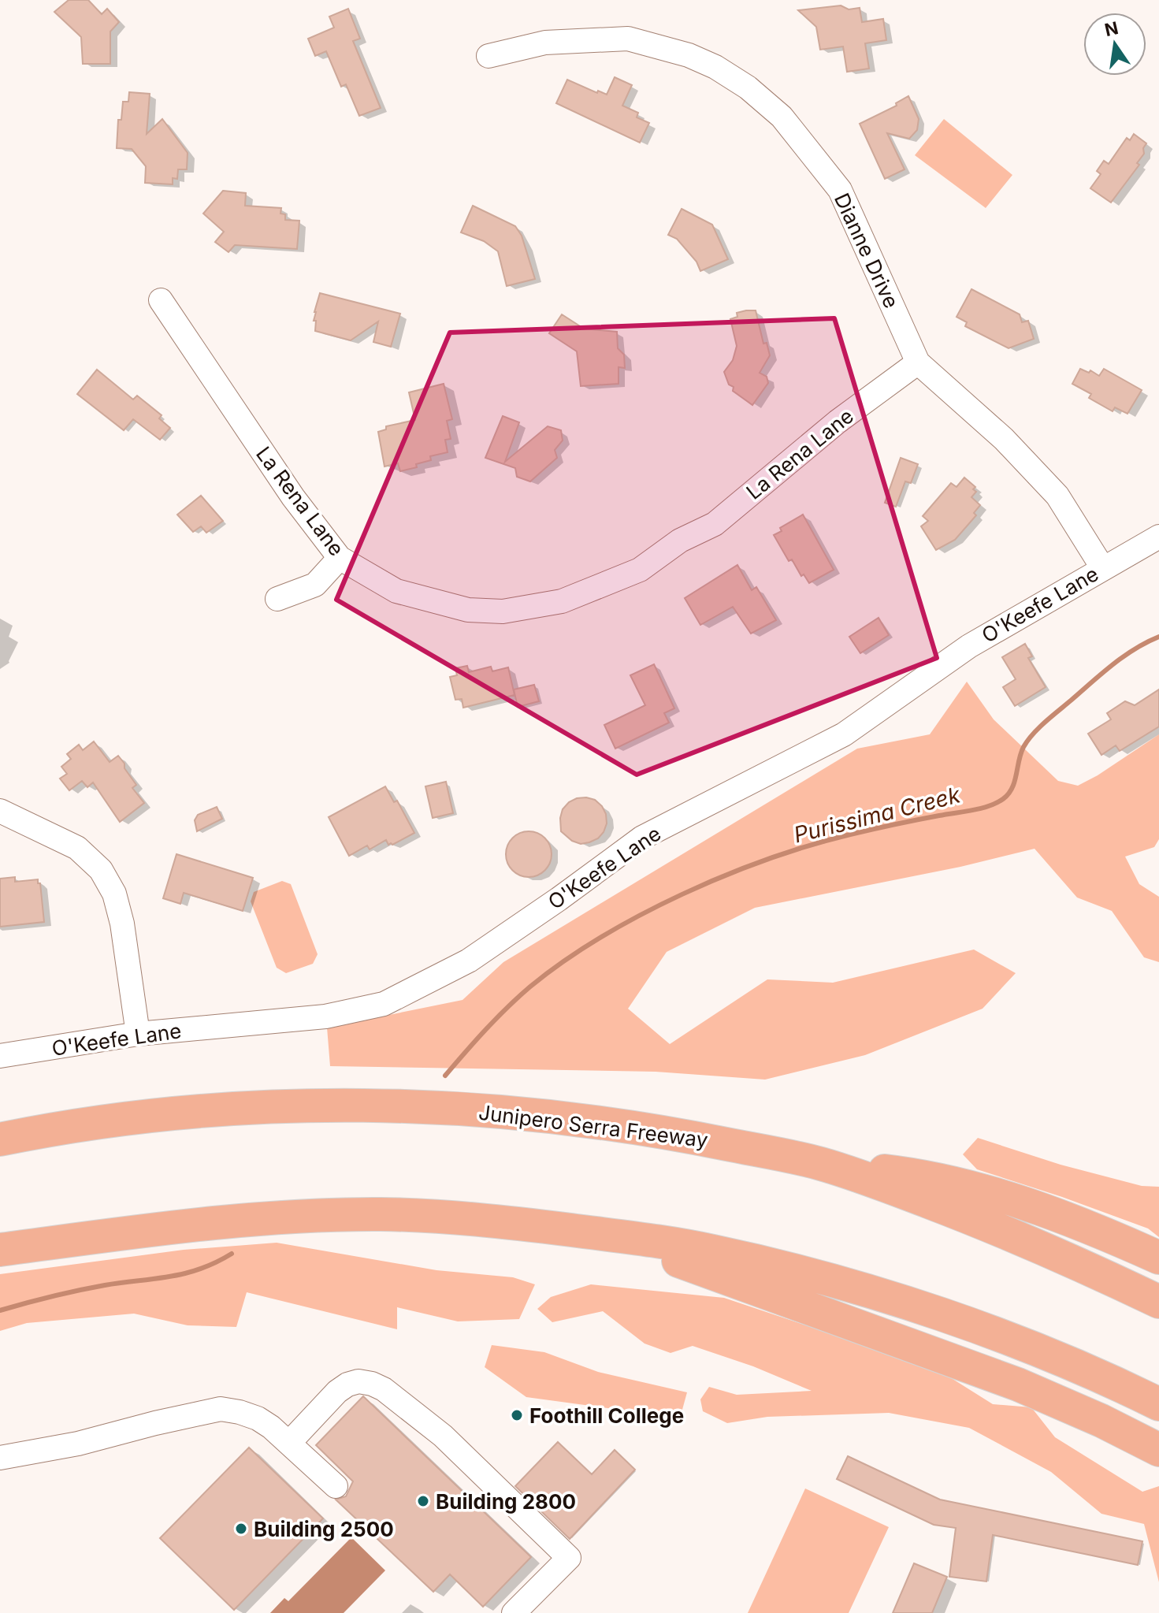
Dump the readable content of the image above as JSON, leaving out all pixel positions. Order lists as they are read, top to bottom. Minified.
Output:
{"streets":{"highway":["Junipero Serra Freeway"],"street":["Dianne Drive","La Rena Lane","O'Keefe Lane"]},"crossings":[["Dianne Drive","La Rena Lane"],["Dianne Drive","O'Keefe Lane"]],"water":["Purissima Creek"],"places":["Foothill College","Building 2800","Building 2500"],"north":"top"}
